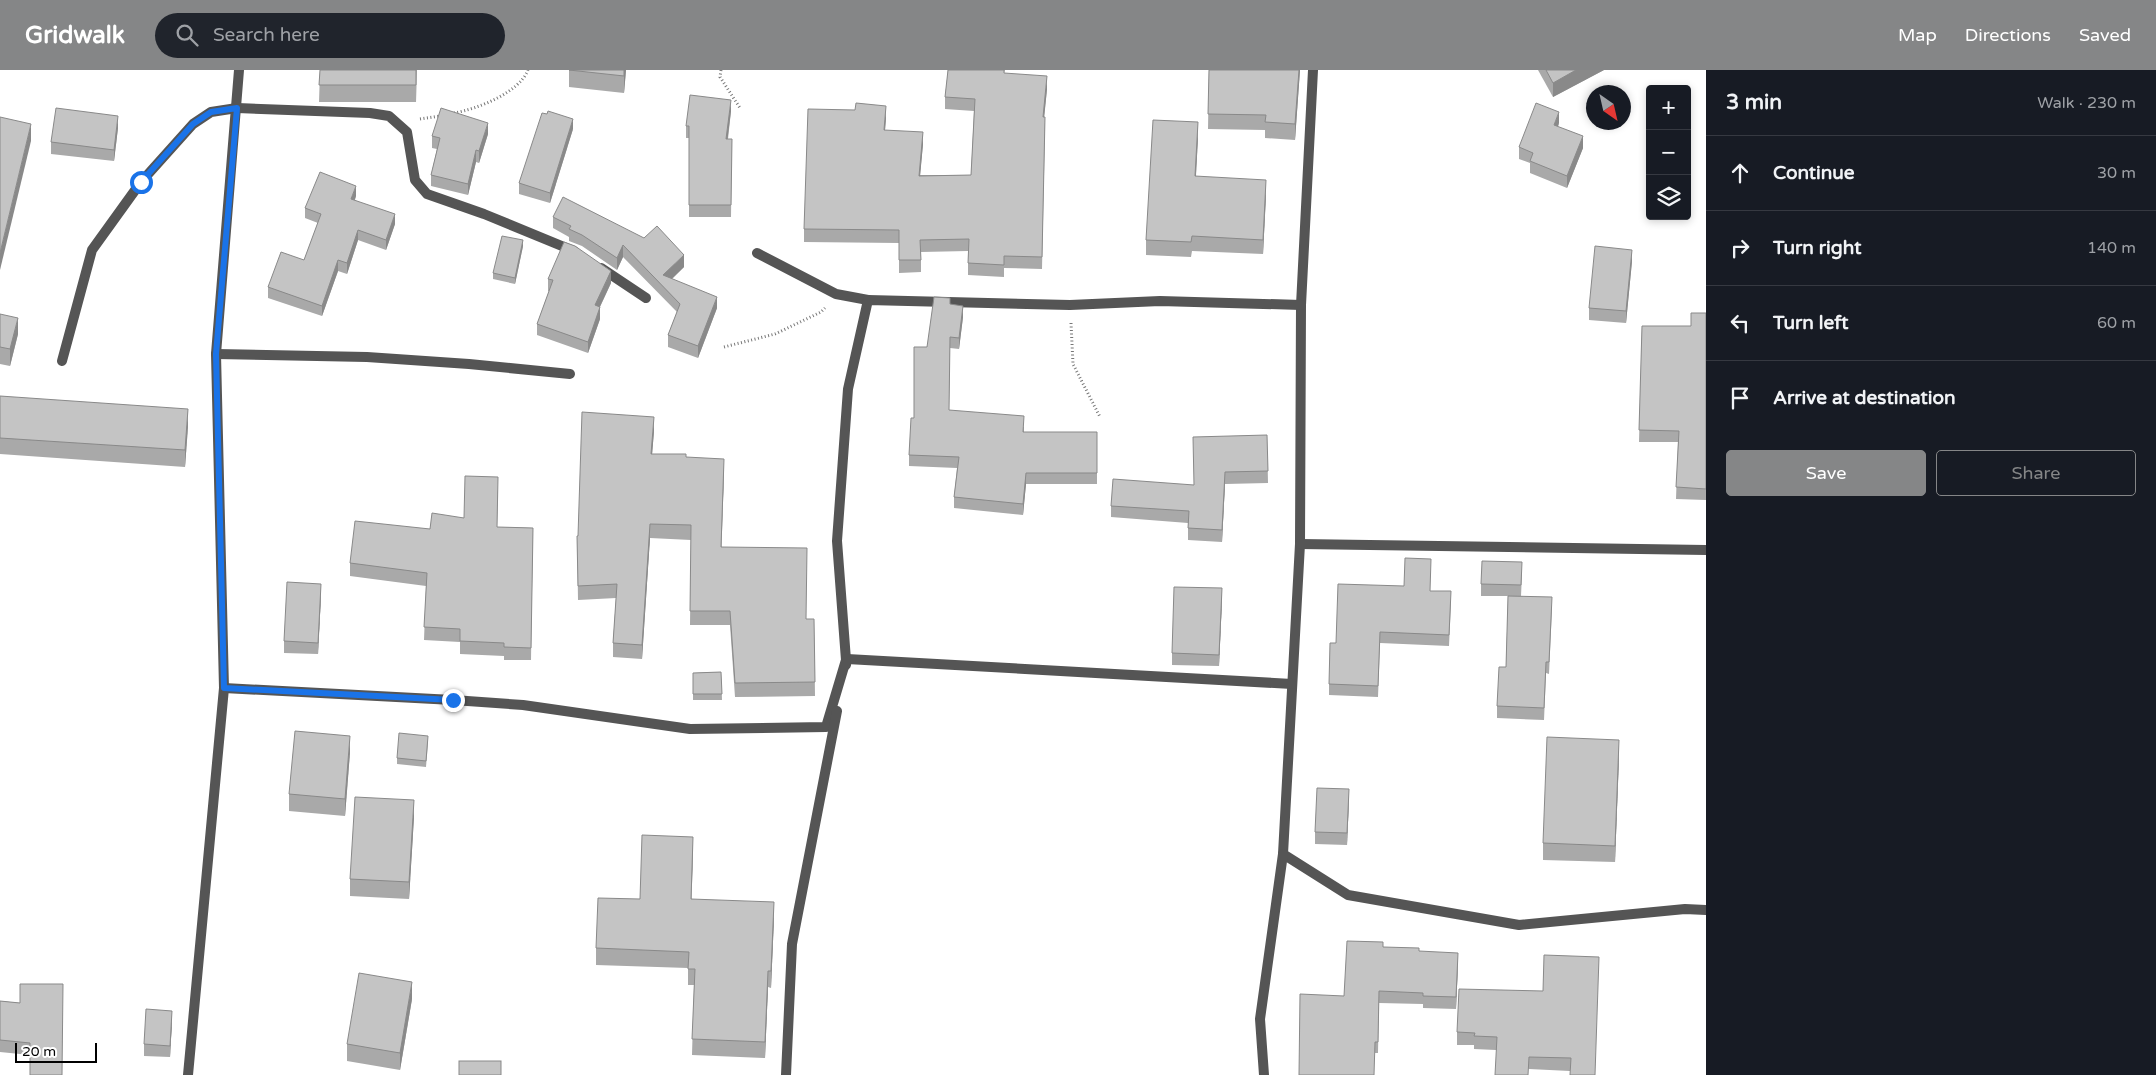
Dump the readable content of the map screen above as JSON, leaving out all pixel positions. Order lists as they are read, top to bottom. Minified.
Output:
{"scale_bar":"20 m","north":"bottom right","page":{"header":"Gridwalk","search":"Search here","nav":["Map","Directions","Saved"],"heading":["3 min","Walk · 230 m"],"map_buttons":["+","−"],"list":[["Continue","30 m"],["Turn right","140 m"],["Turn left","60 m"],"Arrive at destination"],"buttons":["Save","Share"],"scale":"20 m"}}
